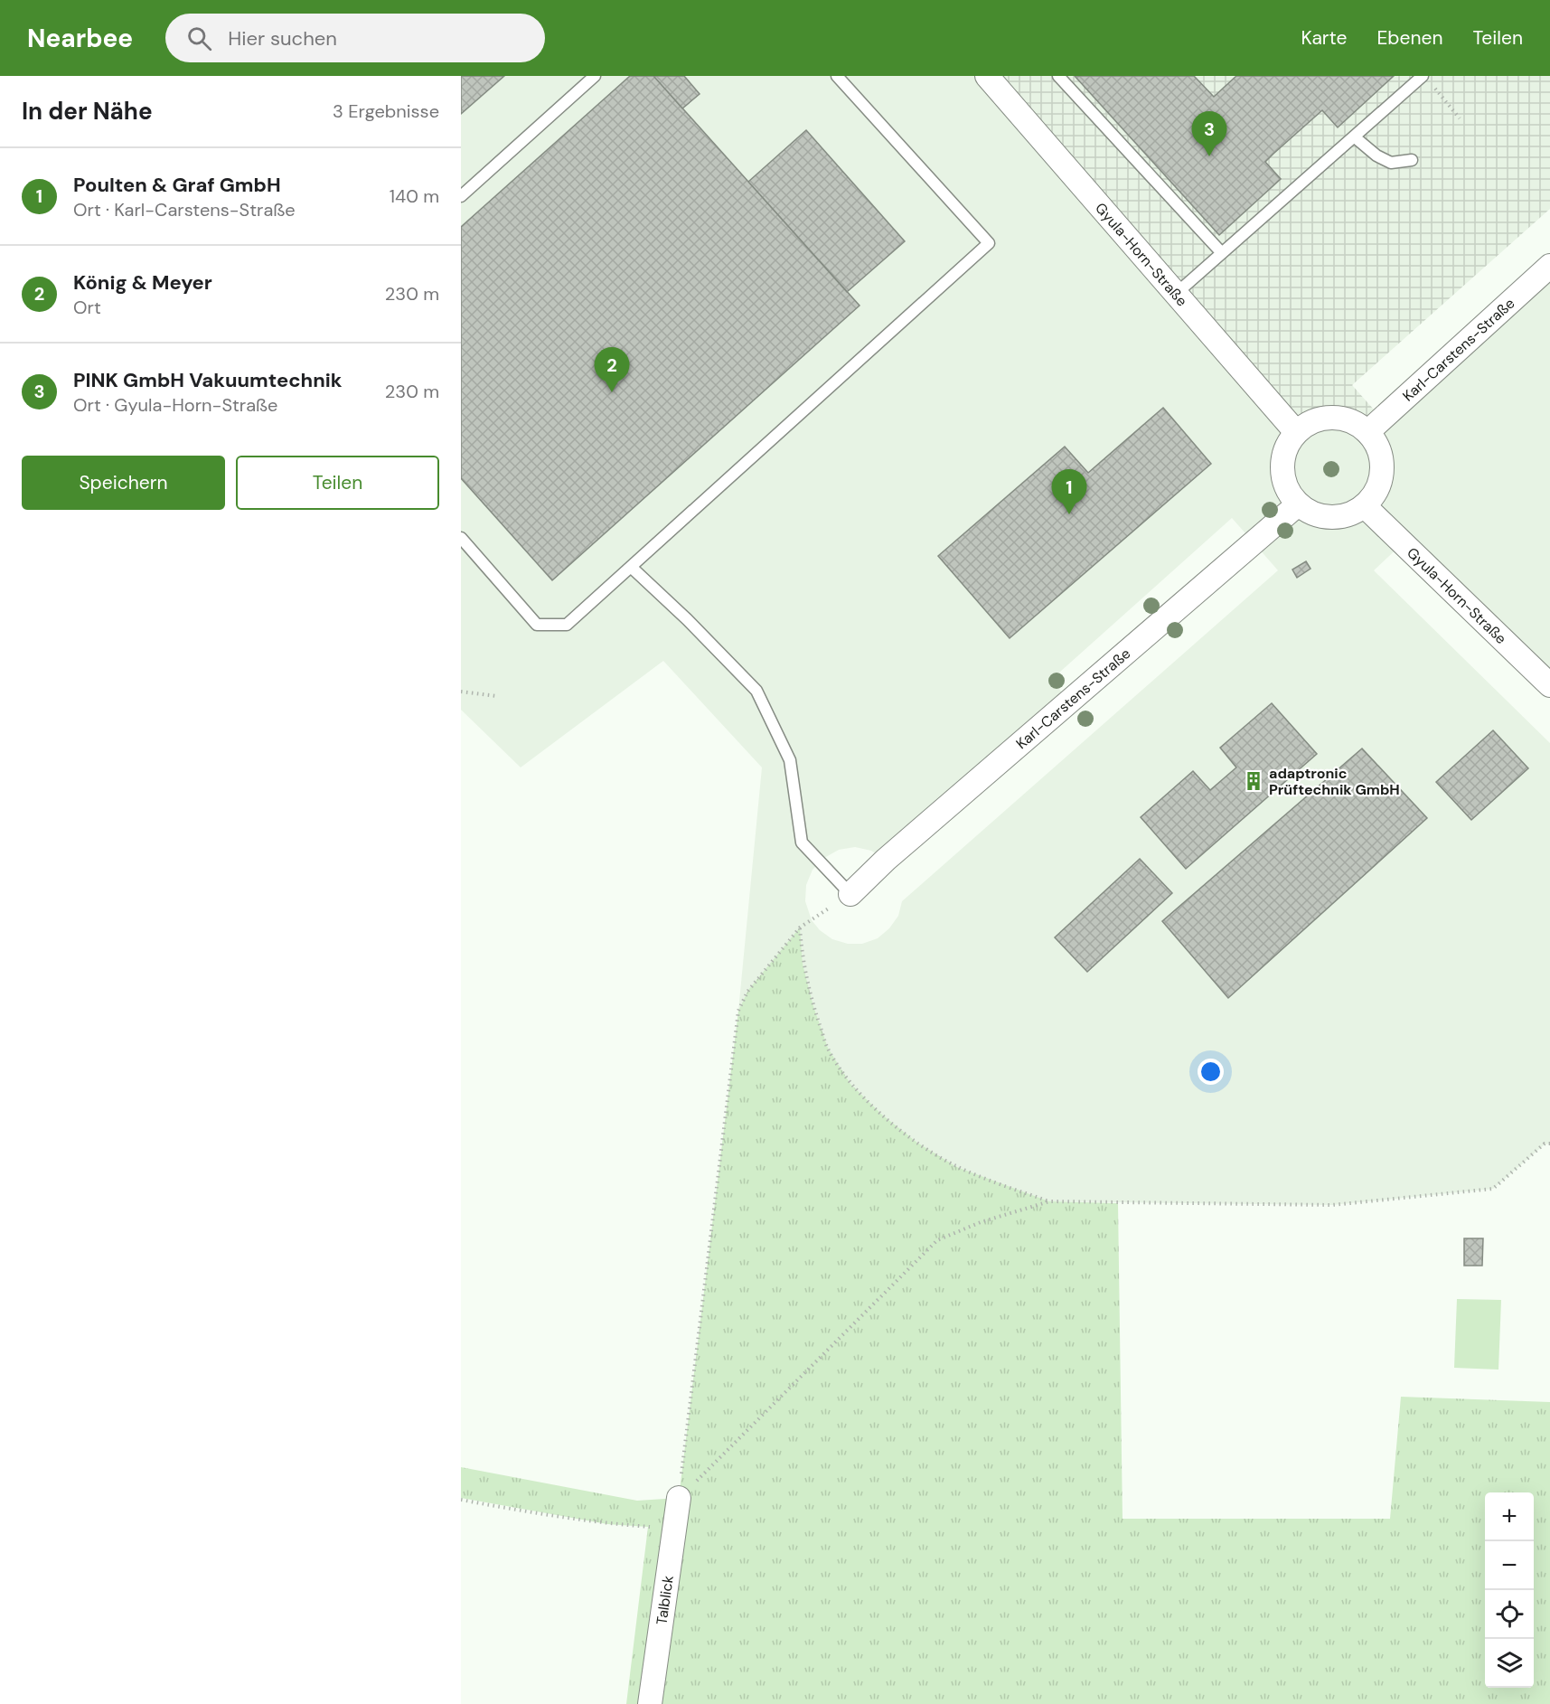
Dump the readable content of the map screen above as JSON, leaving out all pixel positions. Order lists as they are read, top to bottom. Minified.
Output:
{"streets":{"street":["Gyula-Horn-Straße","Karl-Carstens-Straße","Talblick"]},"crossings":[["Gyula-Horn-Straße","Karl-Carstens-Straße"]],"places":{"building":["adaptronic Prüftechnik GmbH"]},"page":{"header":"Nearbee","search":"Hier suchen","nav":["Karte","Ebenen","Teilen"],"heading":["In der Nähe","3 Ergebnisse"],"pins":["3","2","1"],"list":[{"mark":"1","name":"Poulten & Graf GmbH","note":"Ort · Karl-Carstens-Straße","value":"140 m"},{"mark":"2","name":"König & Meyer","note":"Ort","value":"230 m"},{"mark":"3","name":"PINK GmbH Vakuumtechnik","note":"Ort · Gyula-Horn-Straße","value":"230 m"}],"buttons":["Speichern","Teilen"],"map_buttons":["+","−"]}}
